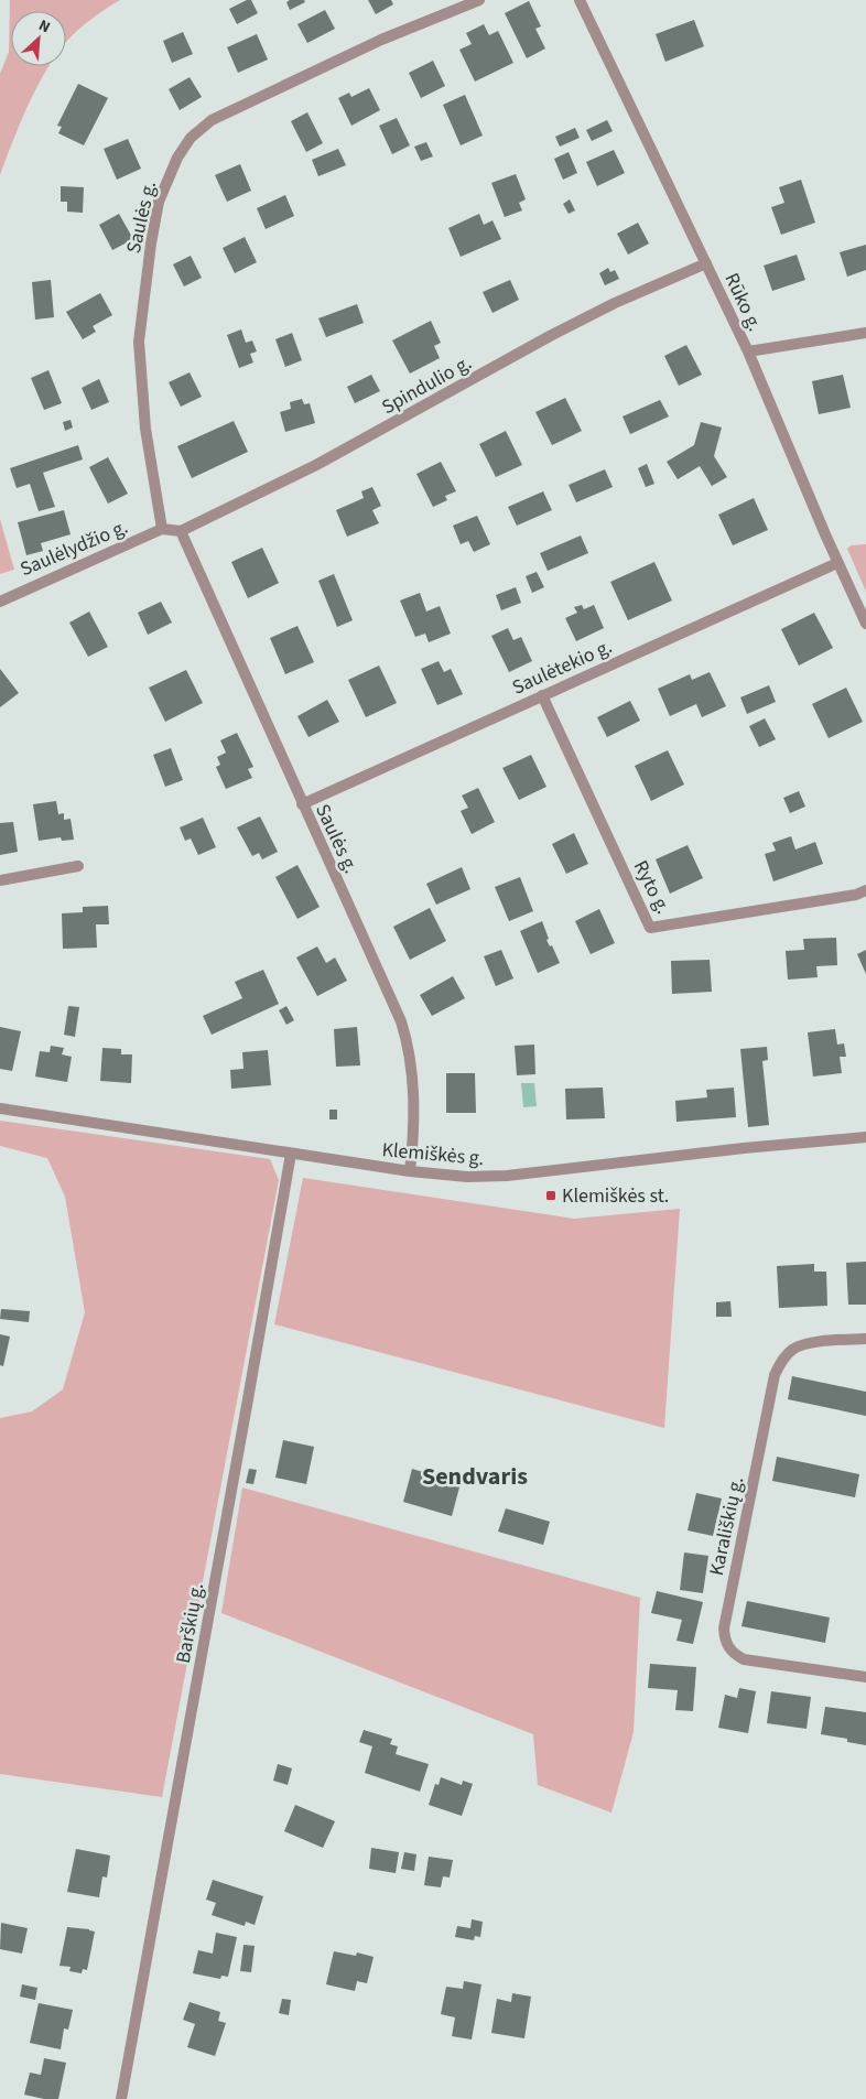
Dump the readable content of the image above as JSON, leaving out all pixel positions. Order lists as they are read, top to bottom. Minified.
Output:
{"streets":{"street":["Saulės g.","Rūko g.","Spindulio g.","Saulėlydžio g.","Saulėtekio g.","Ryto g.","Klemiškės g.","Karališkių g.","Barškių g."]},"crossings":[["Saulės g.","Spindulio g."],["Saulės g.","Saulėlydžio g."],["Saulės g.","Saulėtekio g."],["Saulės g.","Klemiškės g."],["Rūko g.","Spindulio g."],["Rūko g.","Saulėtekio g."],["Saulėtekio g.","Ryto g."],["Klemiškės g.","Barškių g."]],"districts":["Sendvaris"],"places":{"transit":["Klemiškės st."]},"north":"top right"}
